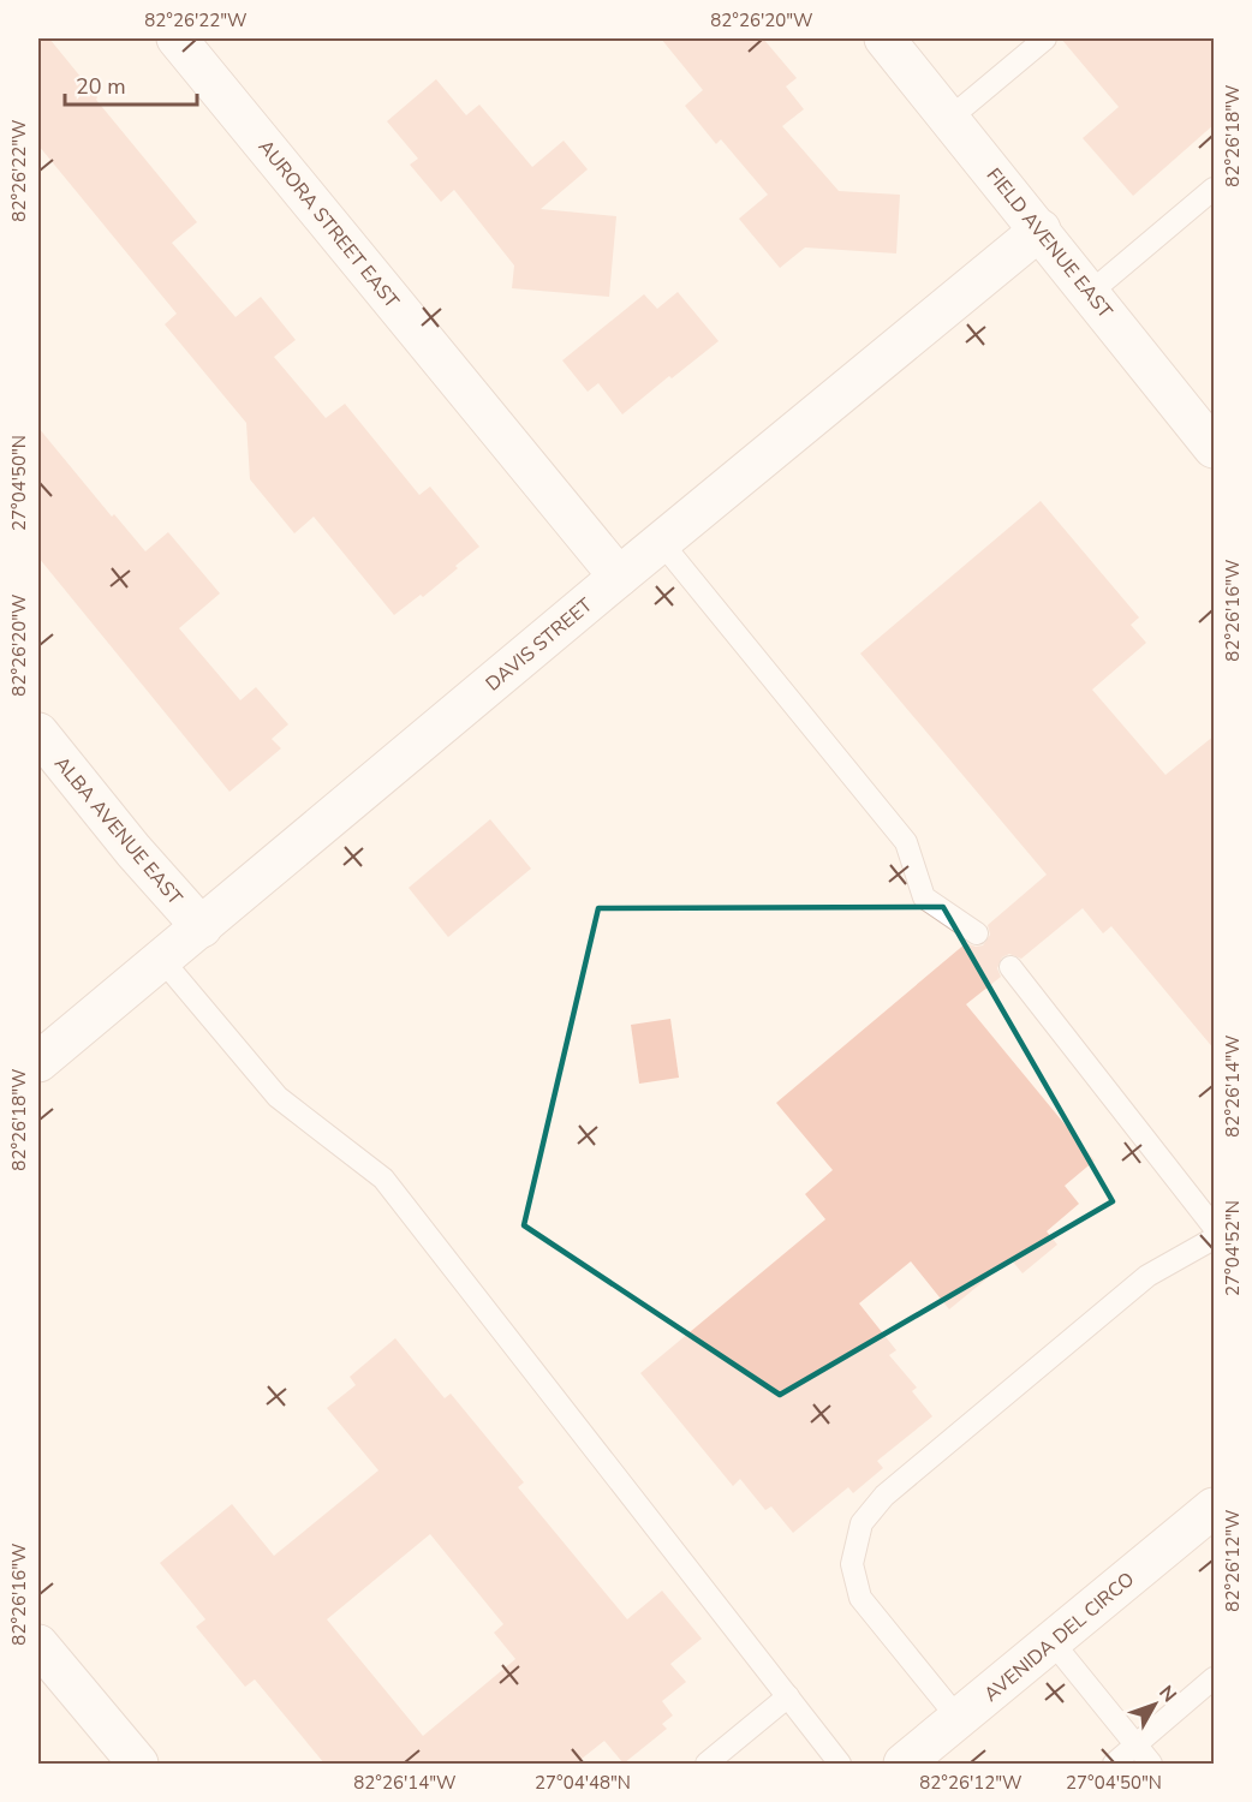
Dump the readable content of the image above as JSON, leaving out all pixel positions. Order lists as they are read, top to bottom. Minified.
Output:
{"streets":{"street":["AURORA STREET EAST","FIELD AVENUE EAST","DAVIS STREET","ALBA AVENUE EAST","AVENIDA DEL CIRCO"]},"crossings":[["AURORA STREET EAST","DAVIS STREET"],["FIELD AVENUE EAST","DAVIS STREET"],["DAVIS STREET","ALBA AVENUE EAST"]],"scale_bar":"20 m","north":"top right","coordinates":["82°26'22\"W","82°26'20\"W","82°26'18\"W","27°04'50\"N","82°26'16\"W","82°26'14\"W","27°04'52\"N","82°26'12\"W","27°04'48\"N"]}
